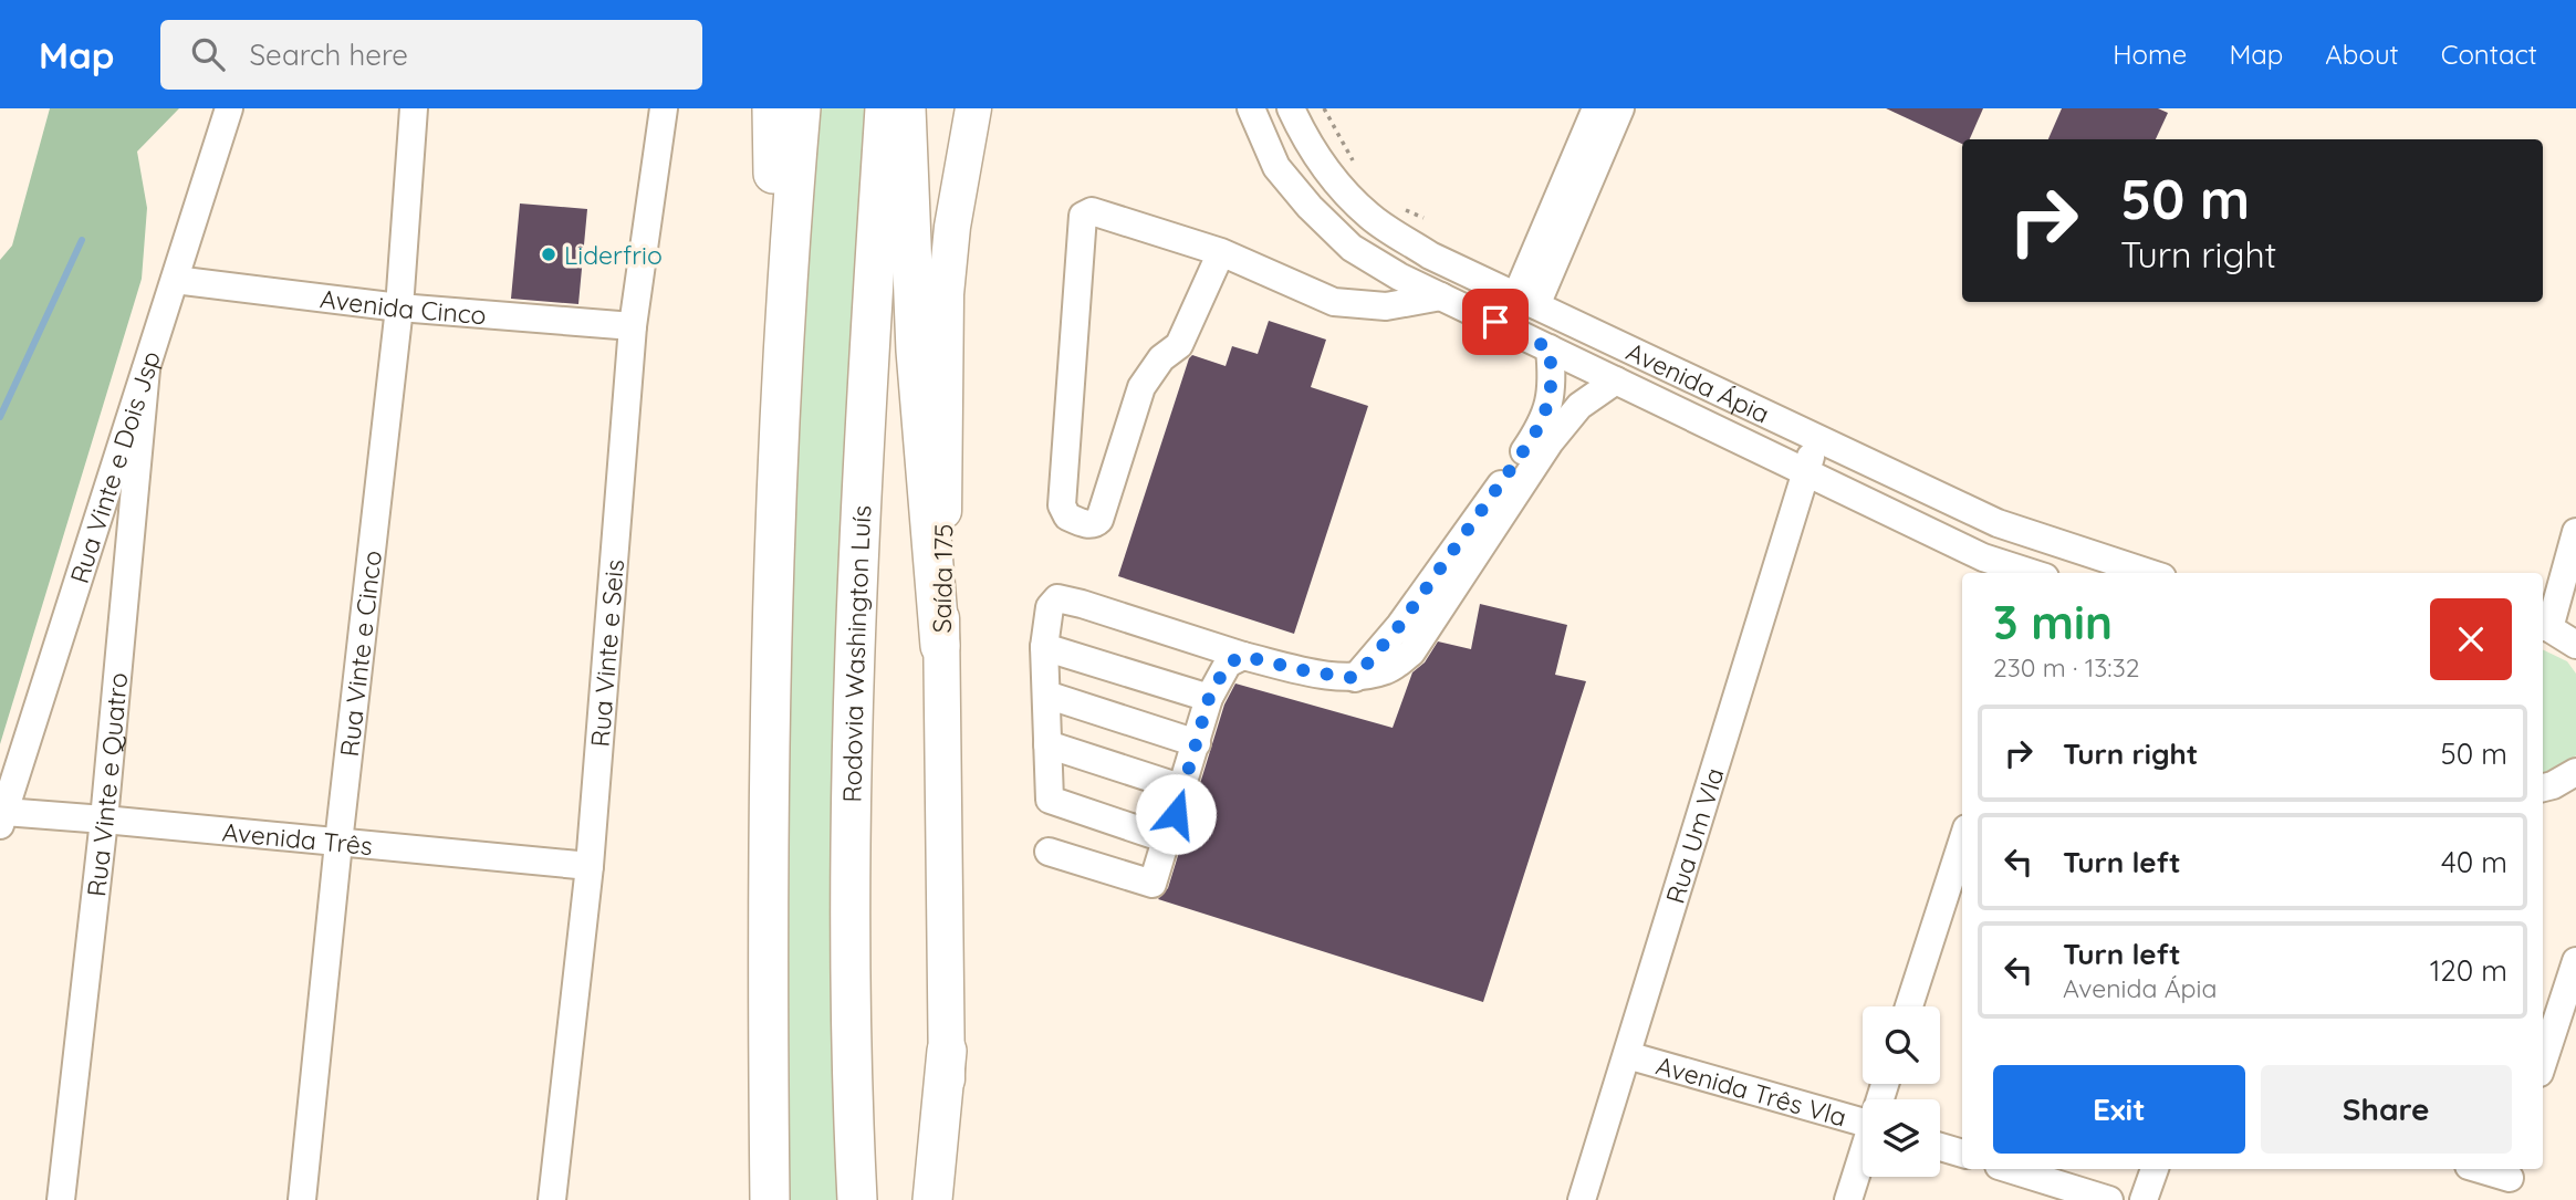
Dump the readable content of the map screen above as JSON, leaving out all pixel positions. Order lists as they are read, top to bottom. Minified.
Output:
{"streets":{"highway":["Rodovia Washington Luís"],"main road":["Saída 175"],"street":["Avenida Cinco","Avenida Ápia","Rua Vinte e Dois Jsp","Rua Vinte e Seis","Rua Vinte e Cinco","Rua Vinte e Quatro","Rua Um Vla","Avenida Três","Avenida Três Vla"]},"crossings":[["Avenida Cinco","Rua Vinte e Dois Jsp"],["Avenida Cinco","Rua Vinte e Seis"],["Avenida Cinco","Rua Vinte e Cinco"],["Avenida Ápia","Rua Um Vla"],["Rua Vinte e Dois Jsp","Rua Vinte e Quatro"],["Rua Vinte e Dois Jsp","Avenida Três"],["Rua Vinte e Seis","Avenida Três"],["Rua Vinte e Cinco","Avenida Três"],["Rua Vinte e Quatro","Avenida Três"],["Rua Um Vla","Avenida Três Vla"]],"places":["Liderfrio"],"page":{"header":"Map","search":"Search here","nav":["Home","Map","About","Contact"],"turn":["50 m","Turn right"],"heading":["3 min","230 m · 13:32"],"list":[{"name":"Turn right","value":"50 m"},{"name":"Turn left","value":"40 m"},{"name":"Turn left","note":"Avenida Ápia","value":"120 m"}],"buttons":["Exit","Share"]}}
